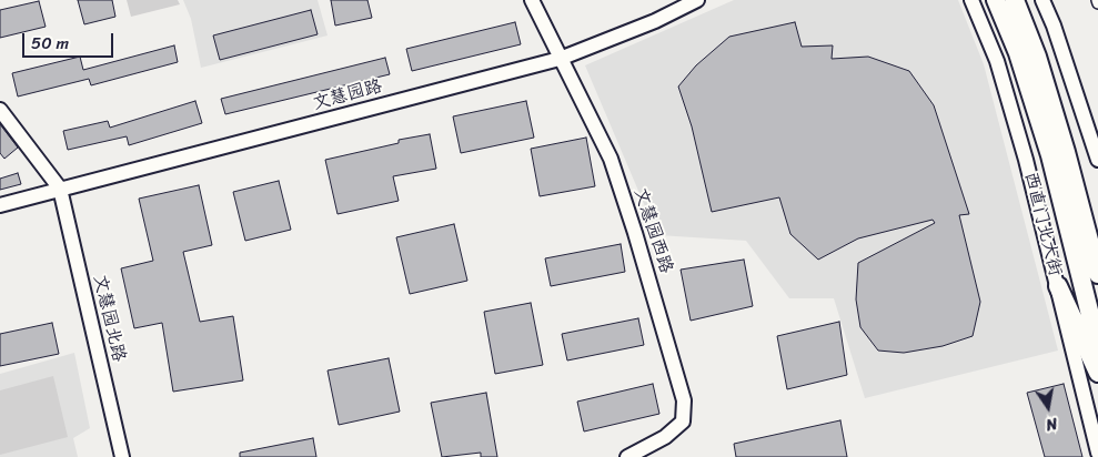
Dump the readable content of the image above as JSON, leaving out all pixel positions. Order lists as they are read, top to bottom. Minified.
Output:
{"streets":{"highway":["西直门北大街"],"street":["文慧园路","文慧园西路","文慧园北路"]},"crossings":[["文慧园路","文慧园西路"],["文慧园路","文慧园北路"]],"scale_bar":"50 m","north":"bottom"}
